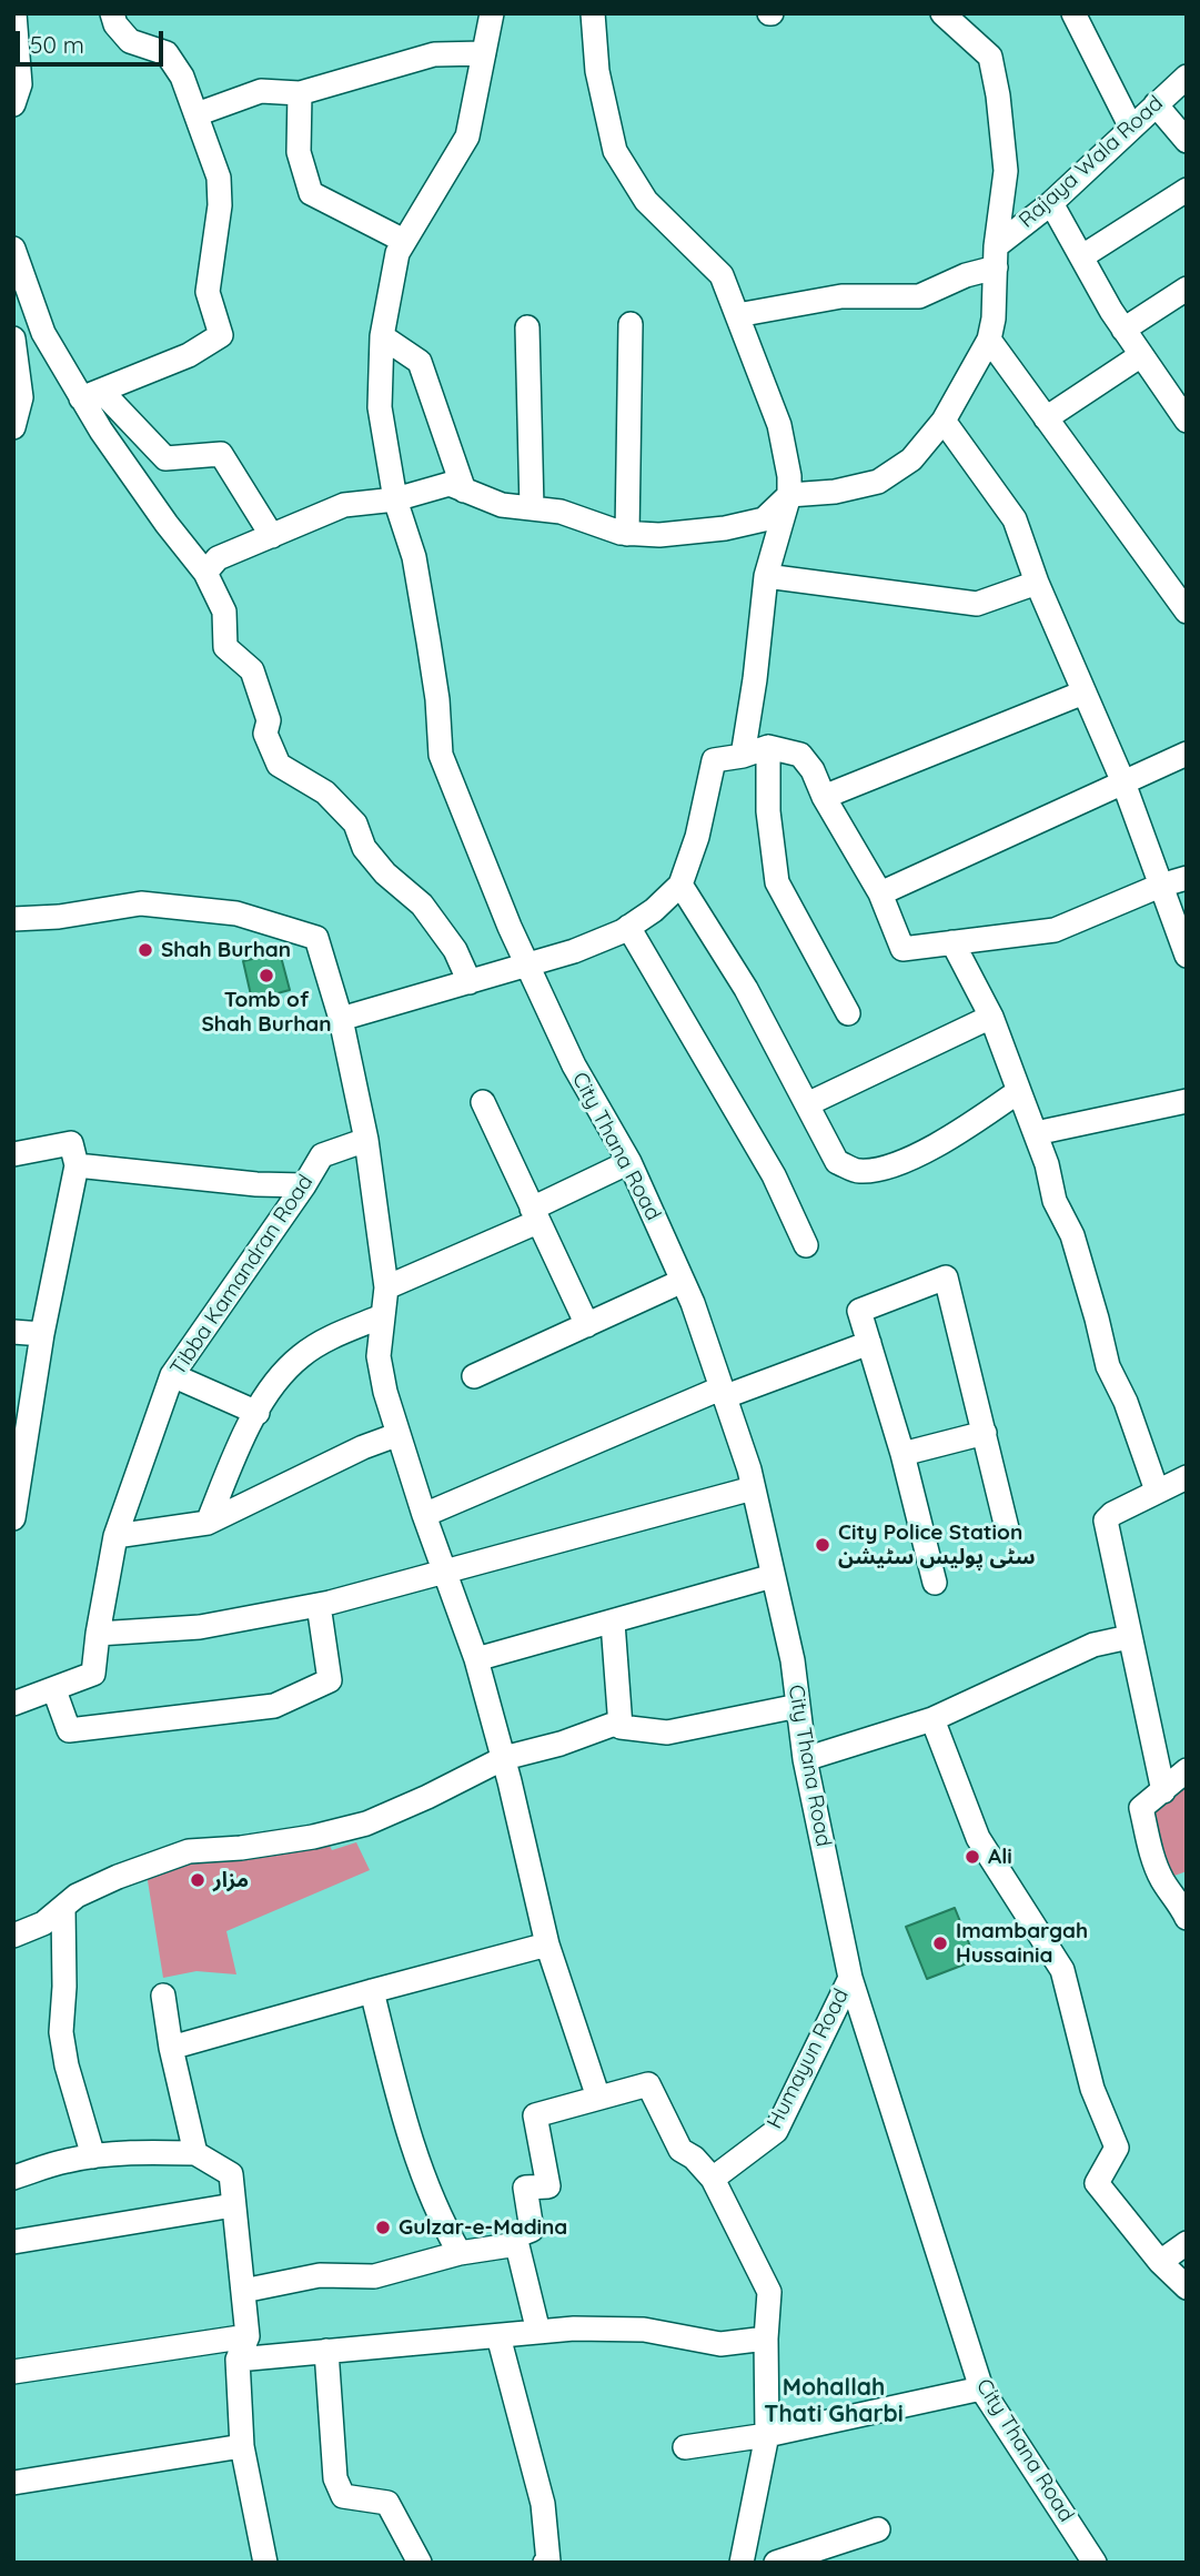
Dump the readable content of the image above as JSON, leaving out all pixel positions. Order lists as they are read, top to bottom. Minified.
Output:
{"streets":{"street":["Rajaya Wala Road","City Thana Road","Tibba Kamandran Road","Humayun Road"]},"crossings":[["City Thana Road","Humayun Road"]],"districts":["Mohallah Thati Gharbi"],"places":["Shah Burhan","Tomb of Shah Burhan","City Police Station سٹی پولیس سٹیشن","Ali","مزار","Imambargah Hussainia","Gulzar-e-Madina"],"scale_bar":"50 m"}
